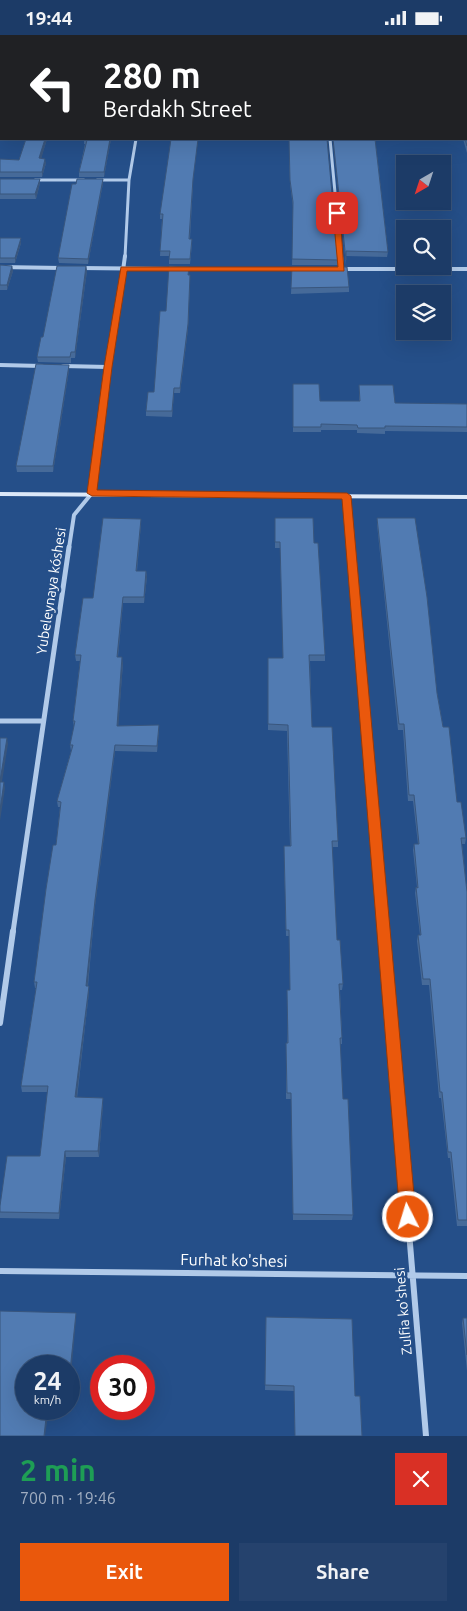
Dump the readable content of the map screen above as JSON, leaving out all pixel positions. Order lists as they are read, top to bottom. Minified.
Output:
{"streets":{"street":["Yubeleynaya kóshesi","Furhat ko'shesi","Zulfia ko'shesi"]},"crossings":[["Furhat ko'shesi","Zulfia ko'shesi"]],"north":"bottom left","page":{"status":"19:44","turn":["280 m","Berdakh Street"],"speed":"24 km/h","limit":"30","heading":["2 min","700 m · 19:46"],"buttons":["Exit","Share"]}}
